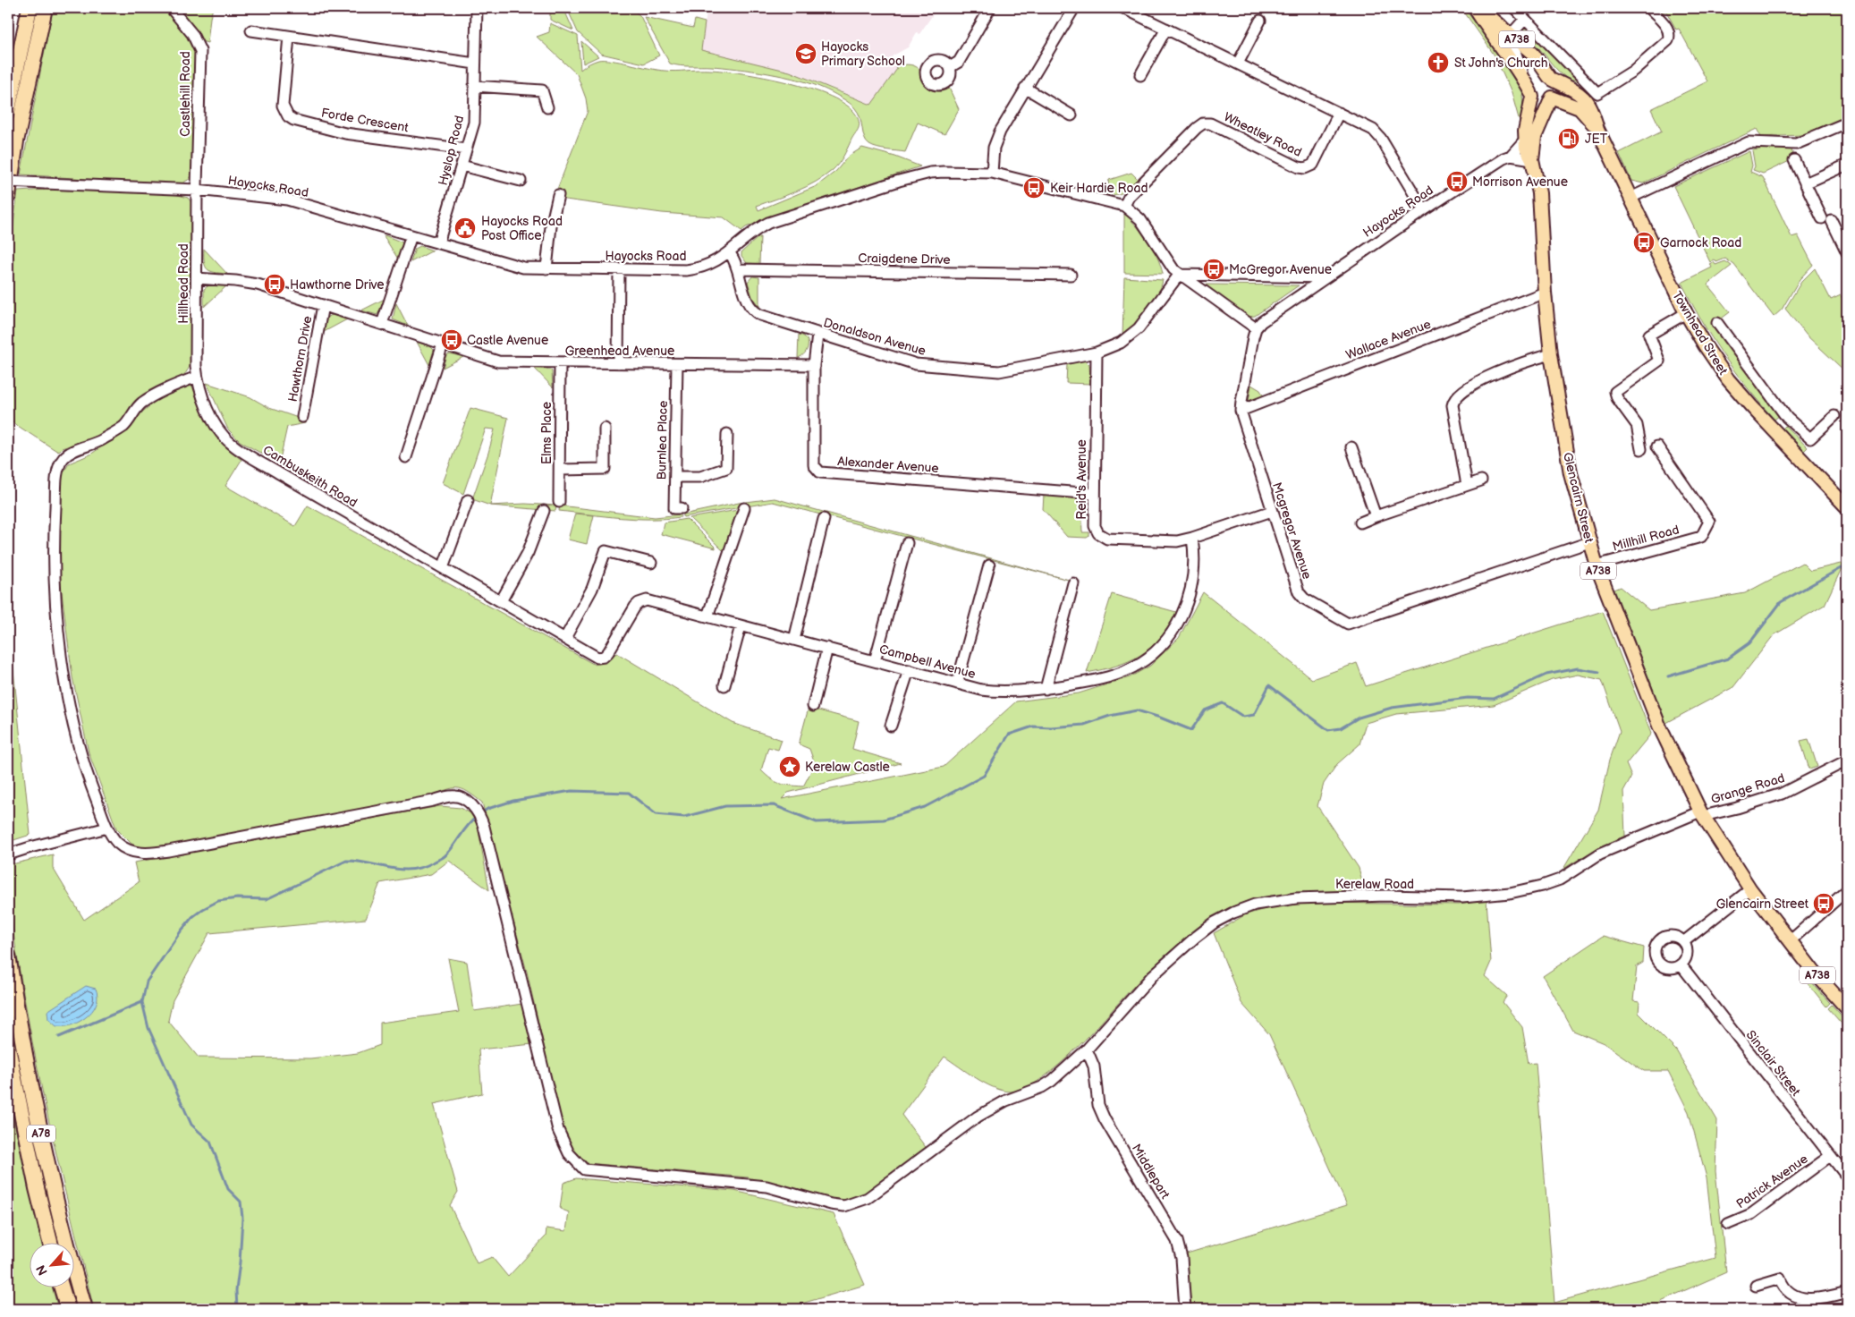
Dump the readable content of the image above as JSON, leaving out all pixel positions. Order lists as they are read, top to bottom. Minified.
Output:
{"streets":{"highway":["A78"],"main road":["A738","Townhead Street","Glencairn Street"],"street":["Castlehill Road","Forde Crescent","Wheatley Road","Hyslop Road","Hayocks Road","Craigdene Drive","Hillhead Road","Donaldson Avenue","Wallace Avenue","Greenhead Avenue","Hawthorn Drive","Elms Place","Burnlea Place","Alexander Avenue","Cambuskeith Road","Reid's Avenue","Mcgregor Avenue","Millhill Road","Campbell Avenue","Grange Road","Kerelaw Road","Sinclair Street","Middlepart","Patrick Avenue"]},"crossings":[["A738","Townhead Street"],["A738","Glencairn Street"],["Castlehill Road","Hayocks Road"],["Castlehill Road","Hillhead Road"],["Forde Crescent","Hyslop Road"],["Wheatley Road","Hayocks Road"],["Hyslop Road","Hayocks Road"],["Hayocks Road","Hillhead Road"],["Hayocks Road","Donaldson Avenue"],["Hayocks Road","Glencairn Street"],["Hayocks Road","Mcgregor Avenue"],["Craigdene Drive","Donaldson Avenue"],["Hillhead Road","Greenhead Avenue"],["Hillhead Road","Cambuskeith Road"],["Townhead Street","Glencairn Street"],["Donaldson Avenue","Alexander Avenue"],["Donaldson Avenue","Reid's Avenue"],["Wallace Avenue","Glencairn Street"],["Wallace Avenue","Mcgregor Avenue"],["Greenhead Avenue","Hawthorn Drive"],["Greenhead Avenue","Elms Place"],["Greenhead Avenue","Burnlea Place"],["Greenhead Avenue","Alexander Avenue"],["Alexander Avenue","Reid's Avenue"],["Cambuskeith Road","Campbell Avenue"],["Reid's Avenue","Mcgregor Avenue"],["Reid's Avenue","Campbell Avenue"],["Glencairn Street","Mcgregor Avenue"],["Glencairn Street","Millhill Road"],["Glencairn Street","Grange Road"],["Glencairn Street","Kerelaw Road"],["Grange Road","Kerelaw Road"],["Kerelaw Road","Middlepart"],["Sinclair Street","Patrick Avenue"]],"places":{"school or university":["Hayocks Primary School"],"church":["St John's Church"],"fuel station":["JET"],"bus stop":["Morrison Avenue","Keir Hardie Road","Garnock Road","McGregor Avenue","Hawthorne Drive","Castle Avenue","Glencairn Street"],"public building":["Hayocks Road Post Office"],"place":["Kerelaw Castle"]},"north":"bottom left"}
